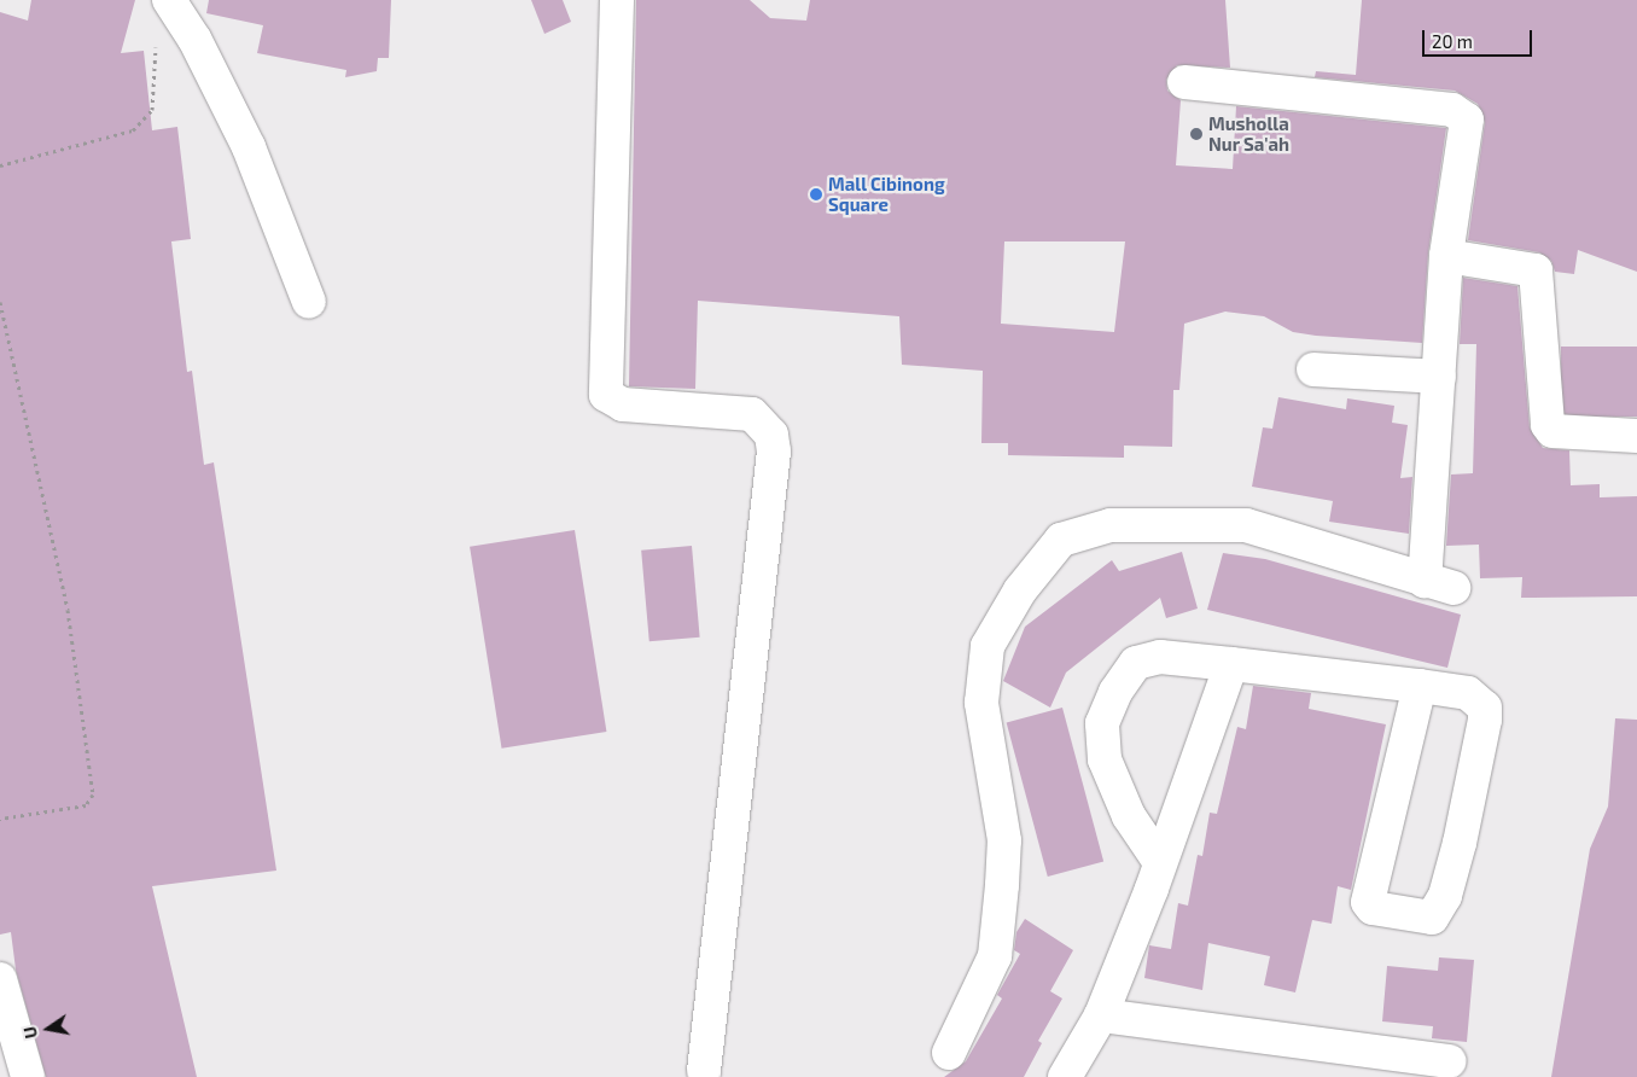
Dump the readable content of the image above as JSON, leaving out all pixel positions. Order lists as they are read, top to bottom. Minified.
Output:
{"places":["Musholla Nur Sa'ah","Mall Cibinong Square"],"scale_bar":"20 m","north":"left"}
